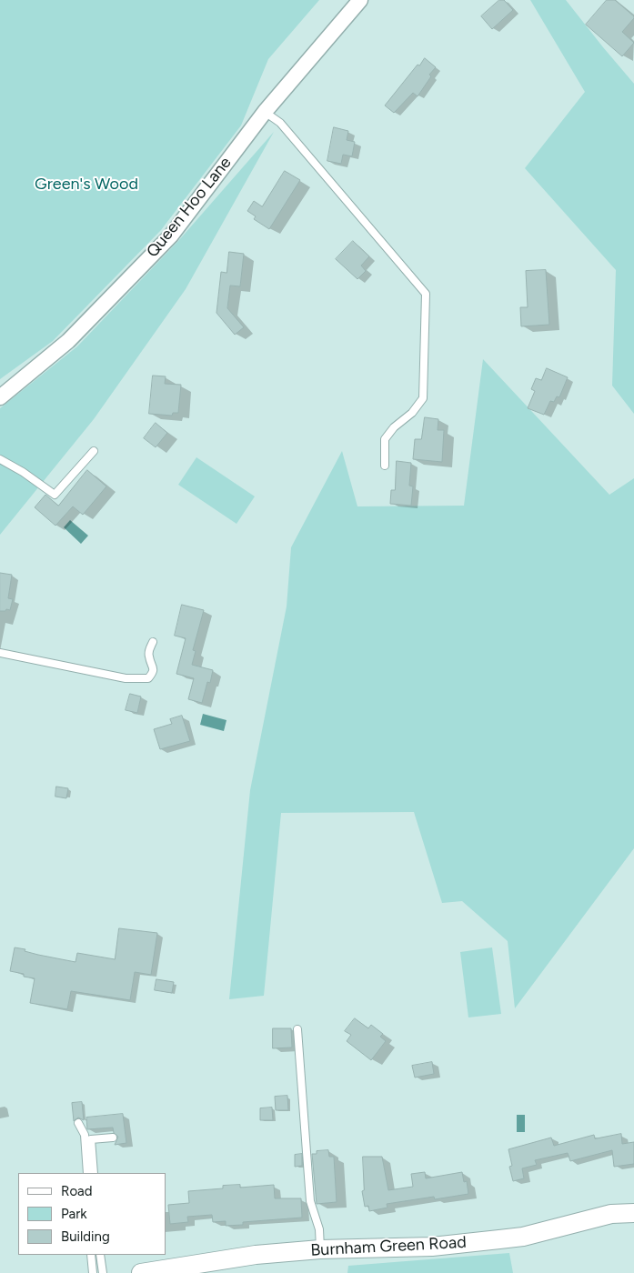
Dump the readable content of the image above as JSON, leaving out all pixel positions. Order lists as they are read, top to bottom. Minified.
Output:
{"streets":{"street":["Queen Hoo Lane","Burnham Green Road"]},"parks":["Green's Wood"],"legend":["Road","Park","Building"]}
